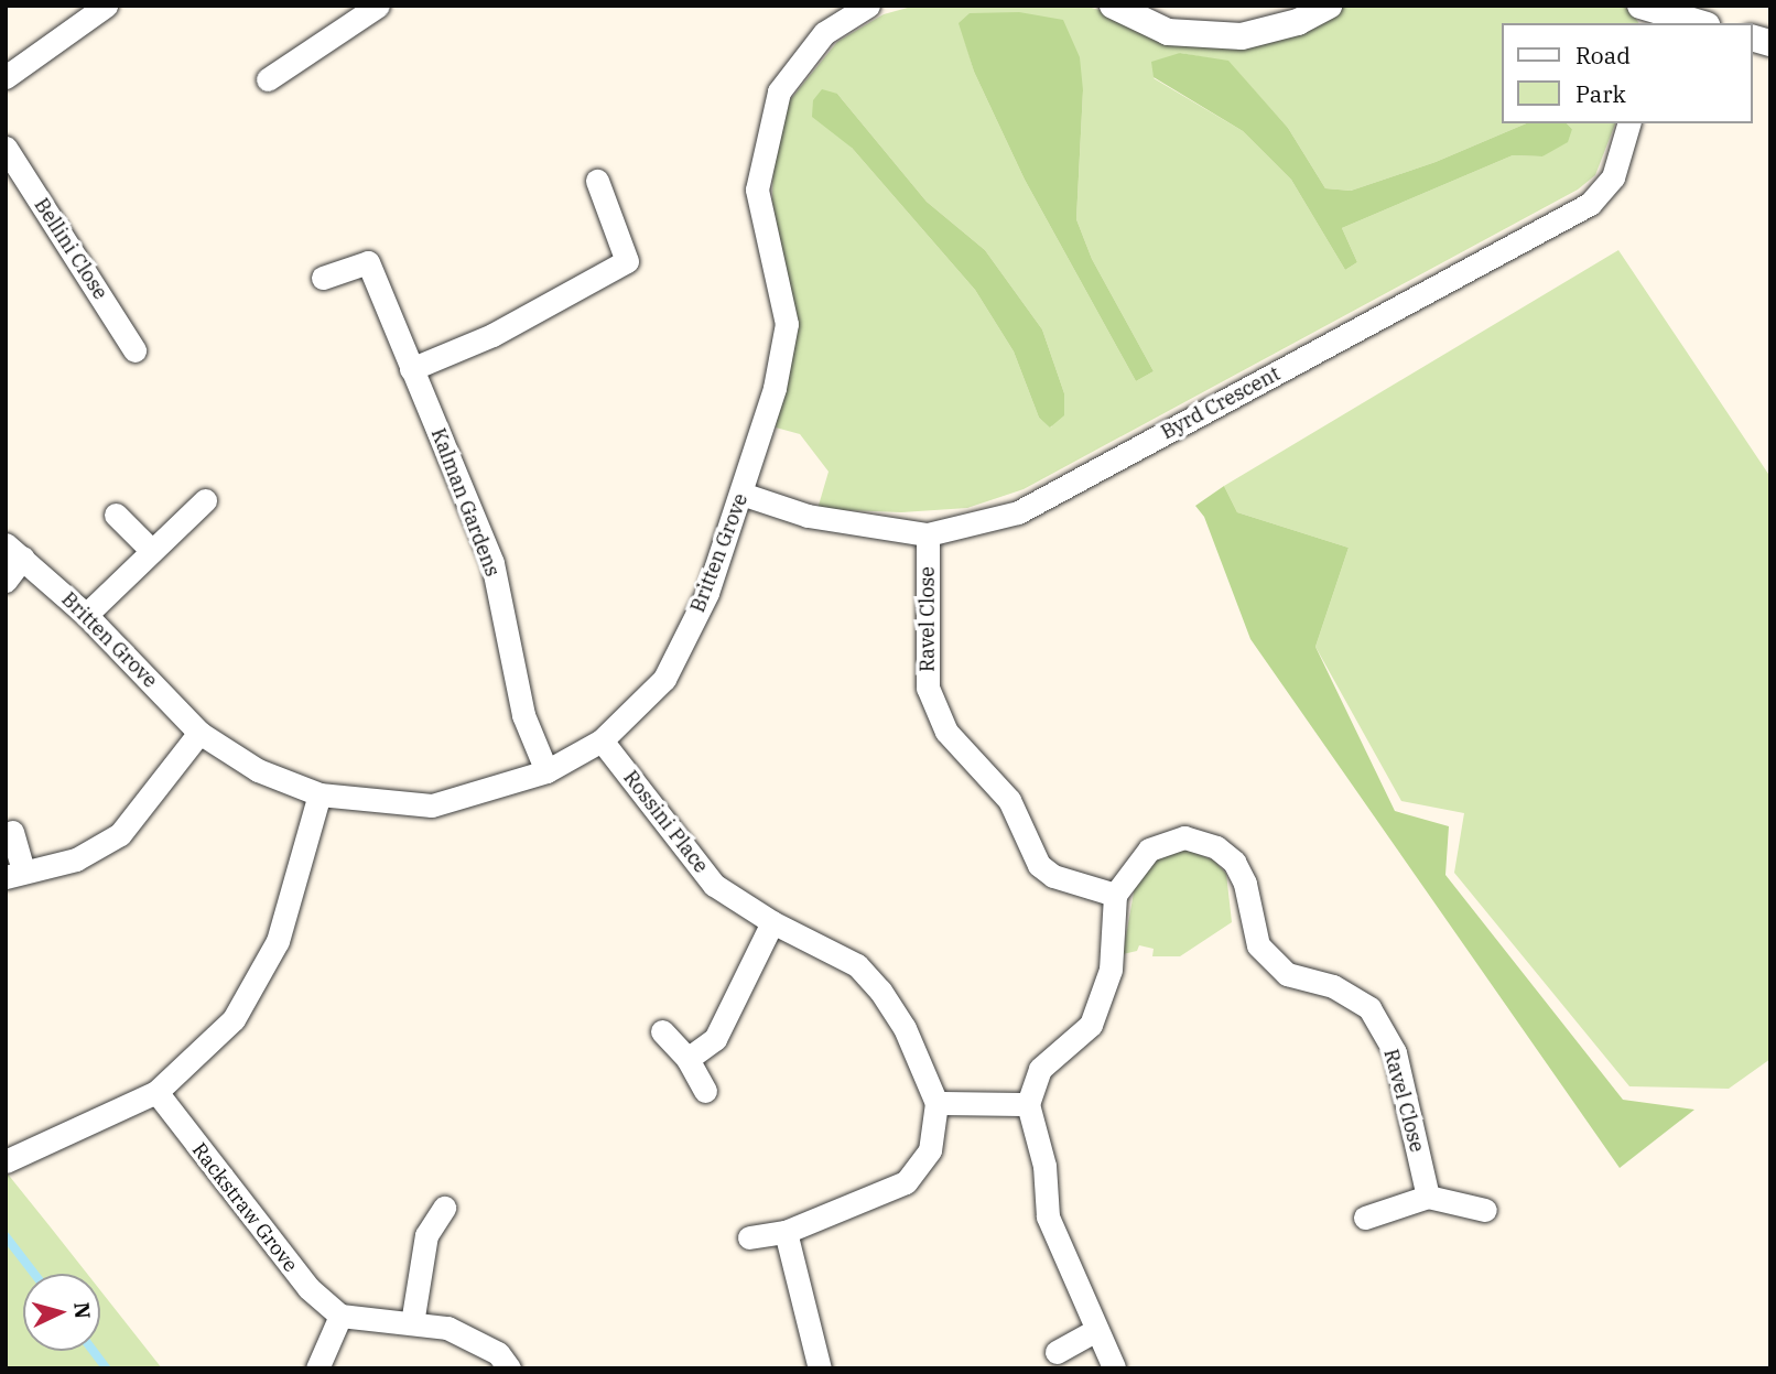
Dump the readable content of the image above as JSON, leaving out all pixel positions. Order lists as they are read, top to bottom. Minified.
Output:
{"streets":{"street":["Bellini Close","Byrd Crescent","Kalman Gardens","Britten Grove","Ravel Close","Rossini Place","Rackstraw Grove"]},"crossings":[["Byrd Crescent","Britten Grove"],["Byrd Crescent","Ravel Close"],["Kalman Gardens","Britten Grove"],["Britten Grove","Rossini Place"]],"legend":["Road","Park"],"north":"right"}
